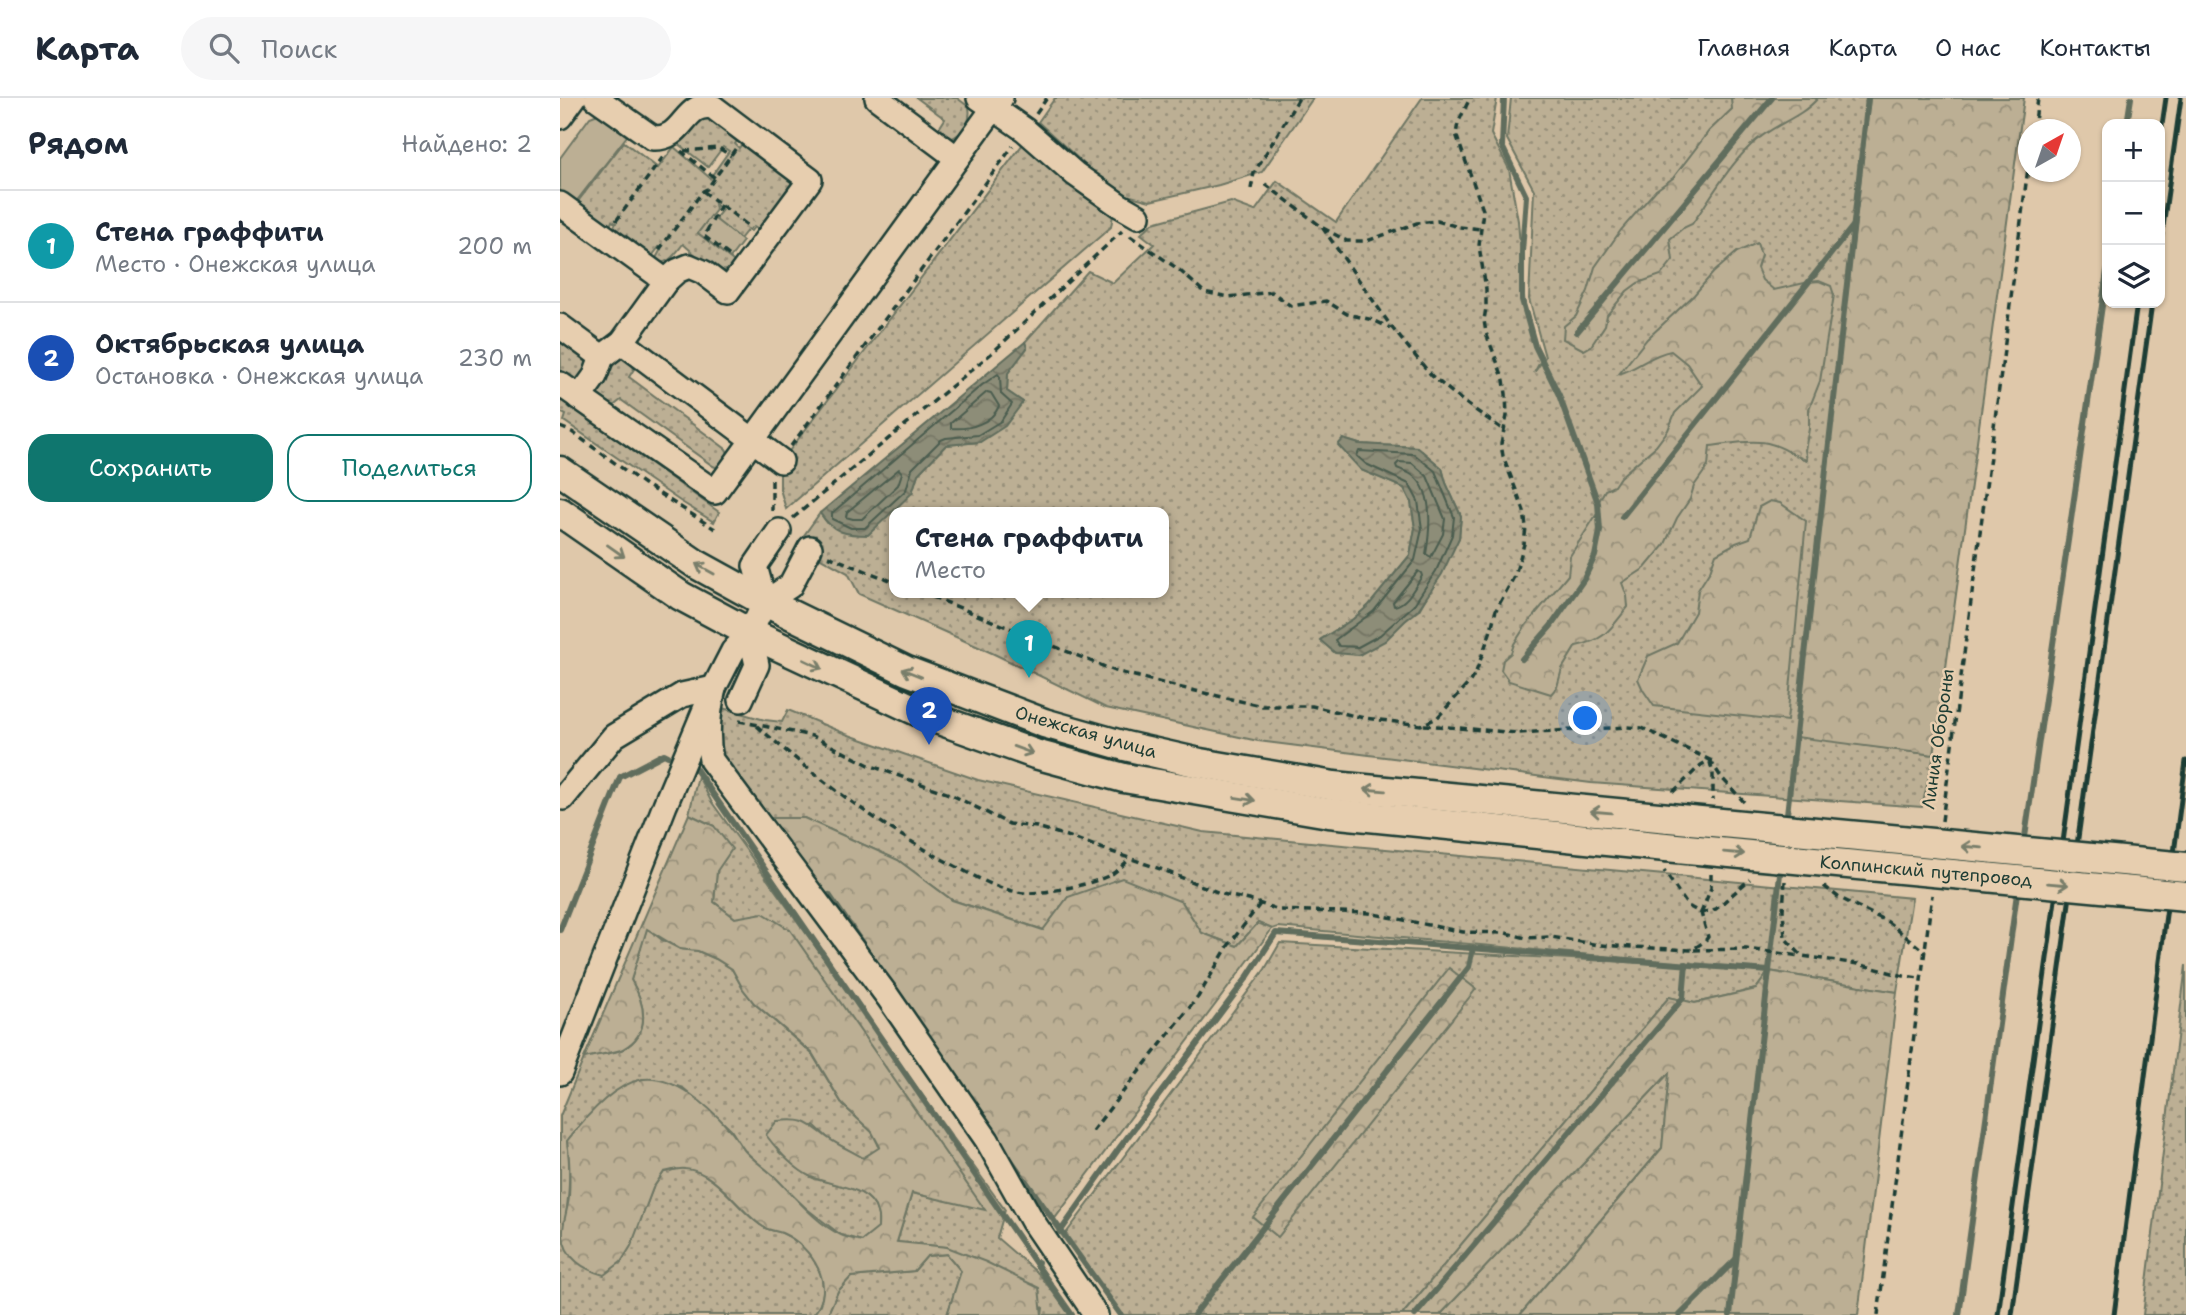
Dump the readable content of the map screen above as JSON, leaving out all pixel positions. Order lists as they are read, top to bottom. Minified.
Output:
{"streets":{"main road":["Онежская улица","Колпинский путепровод"],"path":["Линия Обороны"]},"crossings":[["Онежская улица","Колпинский путепровод"]],"north":"top right","page":{"header":"Карта","search":"Поиск","nav":["Главная","Карта","О нас","Контакты"],"heading":["Рядом","Найдено: 2"],"map_buttons":["+","−"],"list":[{"mark":"1","name":"Стена граффити","note":"Место · Онежская улица","value":"200 m"},{"mark":"2","name":"Октябрьская улица","note":"Остановка · Онежская улица","value":"230 m"}],"buttons":["Сохранить","Поделиться"],"popup":["Стена граффити","Место"],"pins":["1","2"]}}
